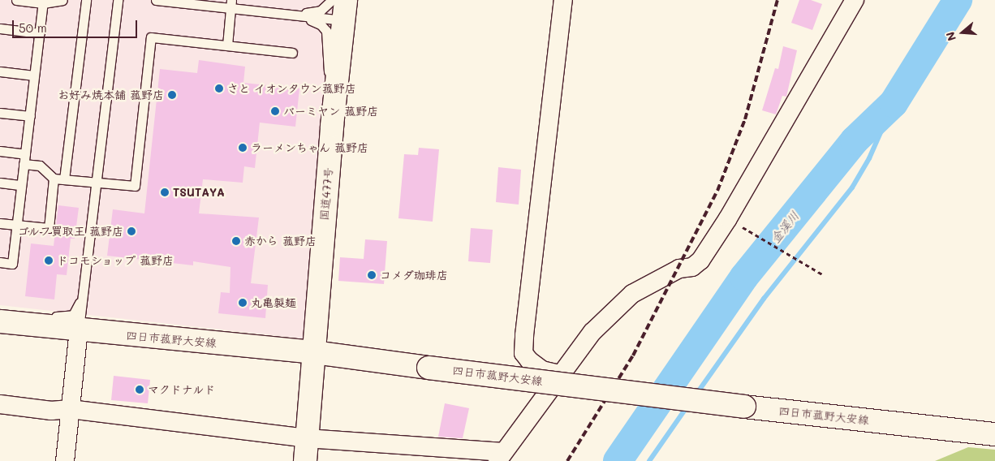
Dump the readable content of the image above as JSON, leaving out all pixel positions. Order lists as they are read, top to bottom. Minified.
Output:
{"streets":{"main road":["国道477号","四日市菰野大安線"]},"crossings":[["国道477号","四日市菰野大安線"]],"water":["金溪川"],"places":["さと イオンタウン菰野店","お好み焼本舗 菰野店","バーミヤン 菰野店","ラーメンちゃん 菰野店","TSUTAYA","ゴルフ買取王 菰野店","赤から 菰野店","ドコモショップ 菰野店","コメダ珈琲店","丸亀製麺","マクドナルド"],"scale_bar":"50 m","north":"left"}
